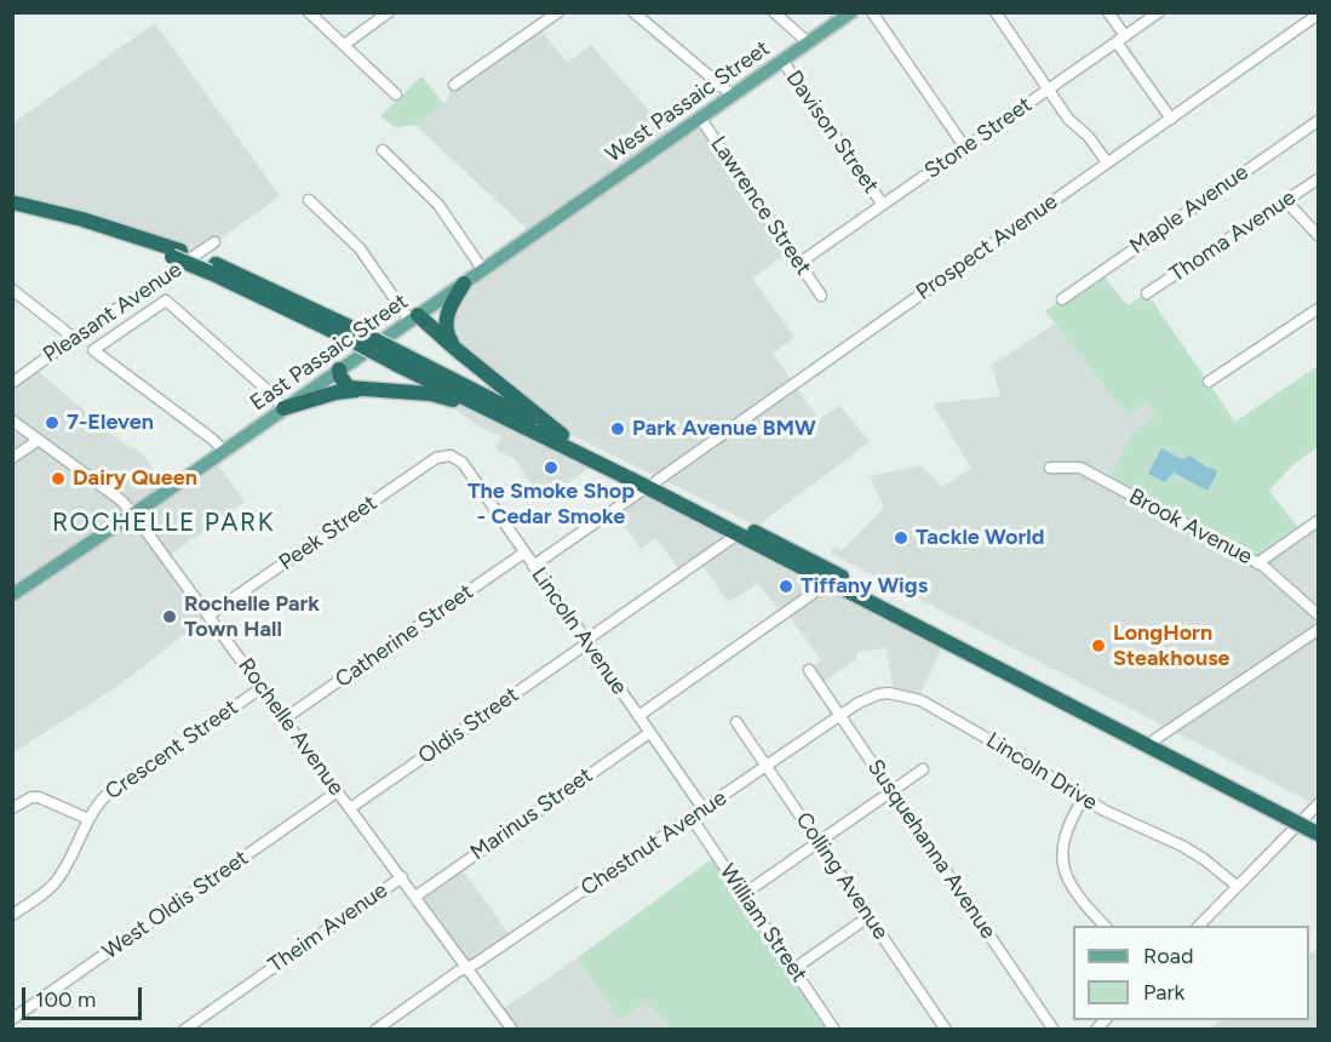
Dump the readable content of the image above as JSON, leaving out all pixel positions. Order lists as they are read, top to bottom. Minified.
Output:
{"streets":{"main road":["West Passaic Street","East Passaic Street"],"street":["Davison Street","Stone Street","Lawrence Street","Maple Avenue","Thoma Avenue","Prospect Avenue","Pleasant Avenue","Brook Avenue","Peek Street","Lincoln Avenue","Catherine Street","Oldis Street","Rochelle Avenue","Crescent Street","Lincoln Drive","Marinus Street","Chestnut Avenue","Susquehanna Avenue","Colling Avenue","West Oldis Street","William Street","Theim Avenue"]},"crossings":[["West Passaic Street","Davison Street"],["West Passaic Street","Lawrence Street"],["West Passaic Street","East Passaic Street"],["Davison Street","Stone Street"],["Stone Street","Lawrence Street"],["Prospect Avenue","Lincoln Avenue"],["Pleasant Avenue","East Passaic Street"],["East Passaic Street","Rochelle Avenue"],["Peek Street","Lincoln Avenue"],["Peek Street","Rochelle Avenue"],["Lincoln Avenue","Catherine Street"],["Lincoln Avenue","Oldis Street"],["Lincoln Avenue","Marinus Street"],["Lincoln Avenue","Chestnut Avenue"],["Catherine Street","Rochelle Avenue"],["Oldis Street","Rochelle Avenue"],["Rochelle Avenue","Crescent Street"],["Rochelle Avenue","Marinus Street"],["Rochelle Avenue","Chestnut Avenue"],["Rochelle Avenue","West Oldis Street"],["Rochelle Avenue","Theim Avenue"],["Lincoln Drive","Chestnut Avenue"],["Lincoln Drive","Susquehanna Avenue"],["Chestnut Avenue","Susquehanna Avenue"],["Chestnut Avenue","Colling Avenue"],["Chestnut Avenue","William Street"]],"districts":["ROCHELLE PARK"],"places":["7-Eleven","Park Avenue BMW","The Smoke Shop - Cedar Smoke","Dairy Queen","Tackle World","Tiffany Wigs","Rochelle Park Town Hall","LongHorn Steakhouse"],"legend":["Road","Park"],"scale_bar":"100 m"}
